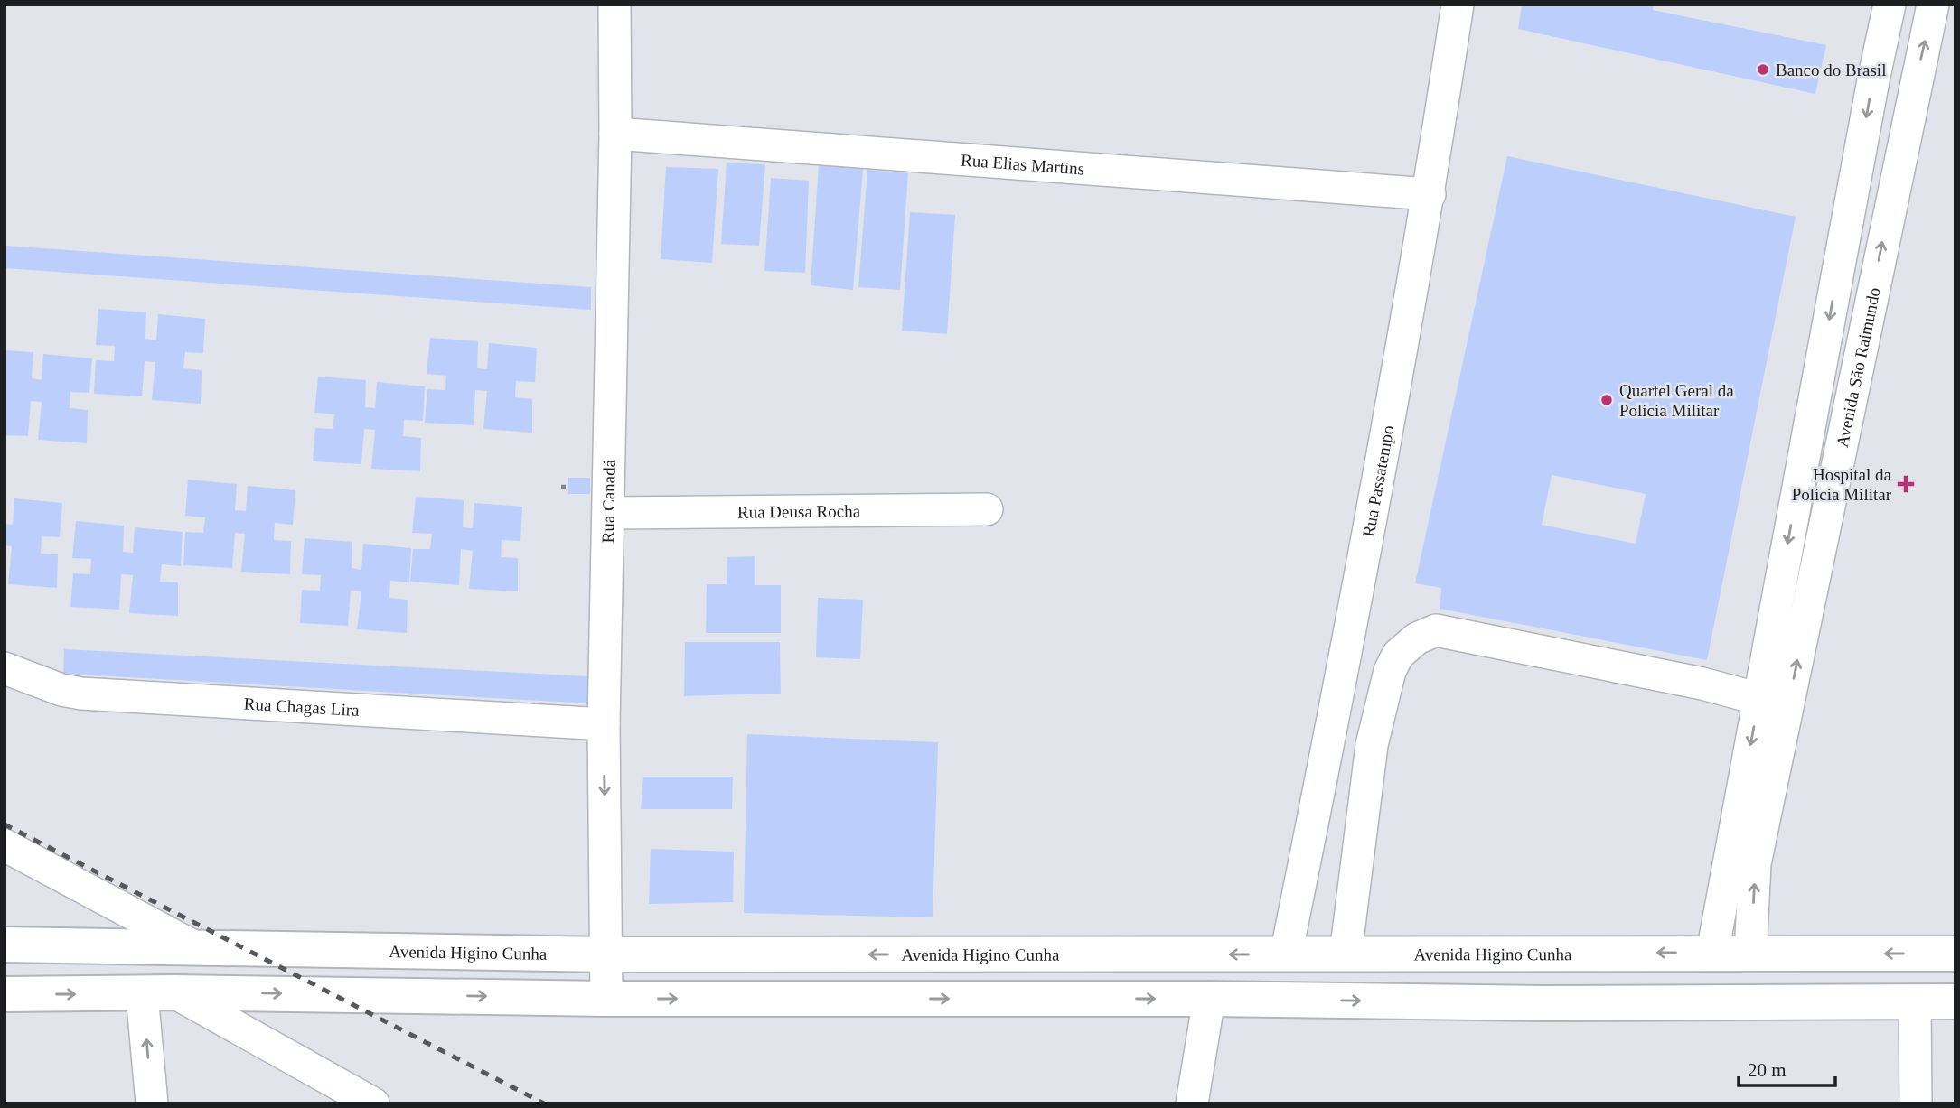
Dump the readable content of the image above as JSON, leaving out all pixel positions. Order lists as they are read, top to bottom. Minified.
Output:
{"streets":{"main road":["Avenida Higino Cunha"],"street":["Rua Elias Martins","Avenida São Raimundo","Rua Passatempo","Rua Canadá","Rua Deusa Rocha","Rua Chagas Lira"]},"crossings":[["Rua Elias Martins","Rua Passatempo"],["Rua Elias Martins","Rua Canadá"],["Avenida São Raimundo","Avenida Higino Cunha"],["Rua Passatempo","Avenida Higino Cunha"],["Rua Canadá","Rua Deusa Rocha"],["Rua Canadá","Rua Chagas Lira"],["Rua Canadá","Avenida Higino Cunha"]],"places":{"other":["Banco do Brasil","Quartel Geral da Polícia Militar"],"health":["Hospital da Polícia Militar"]},"scale_bar":"20 m"}
